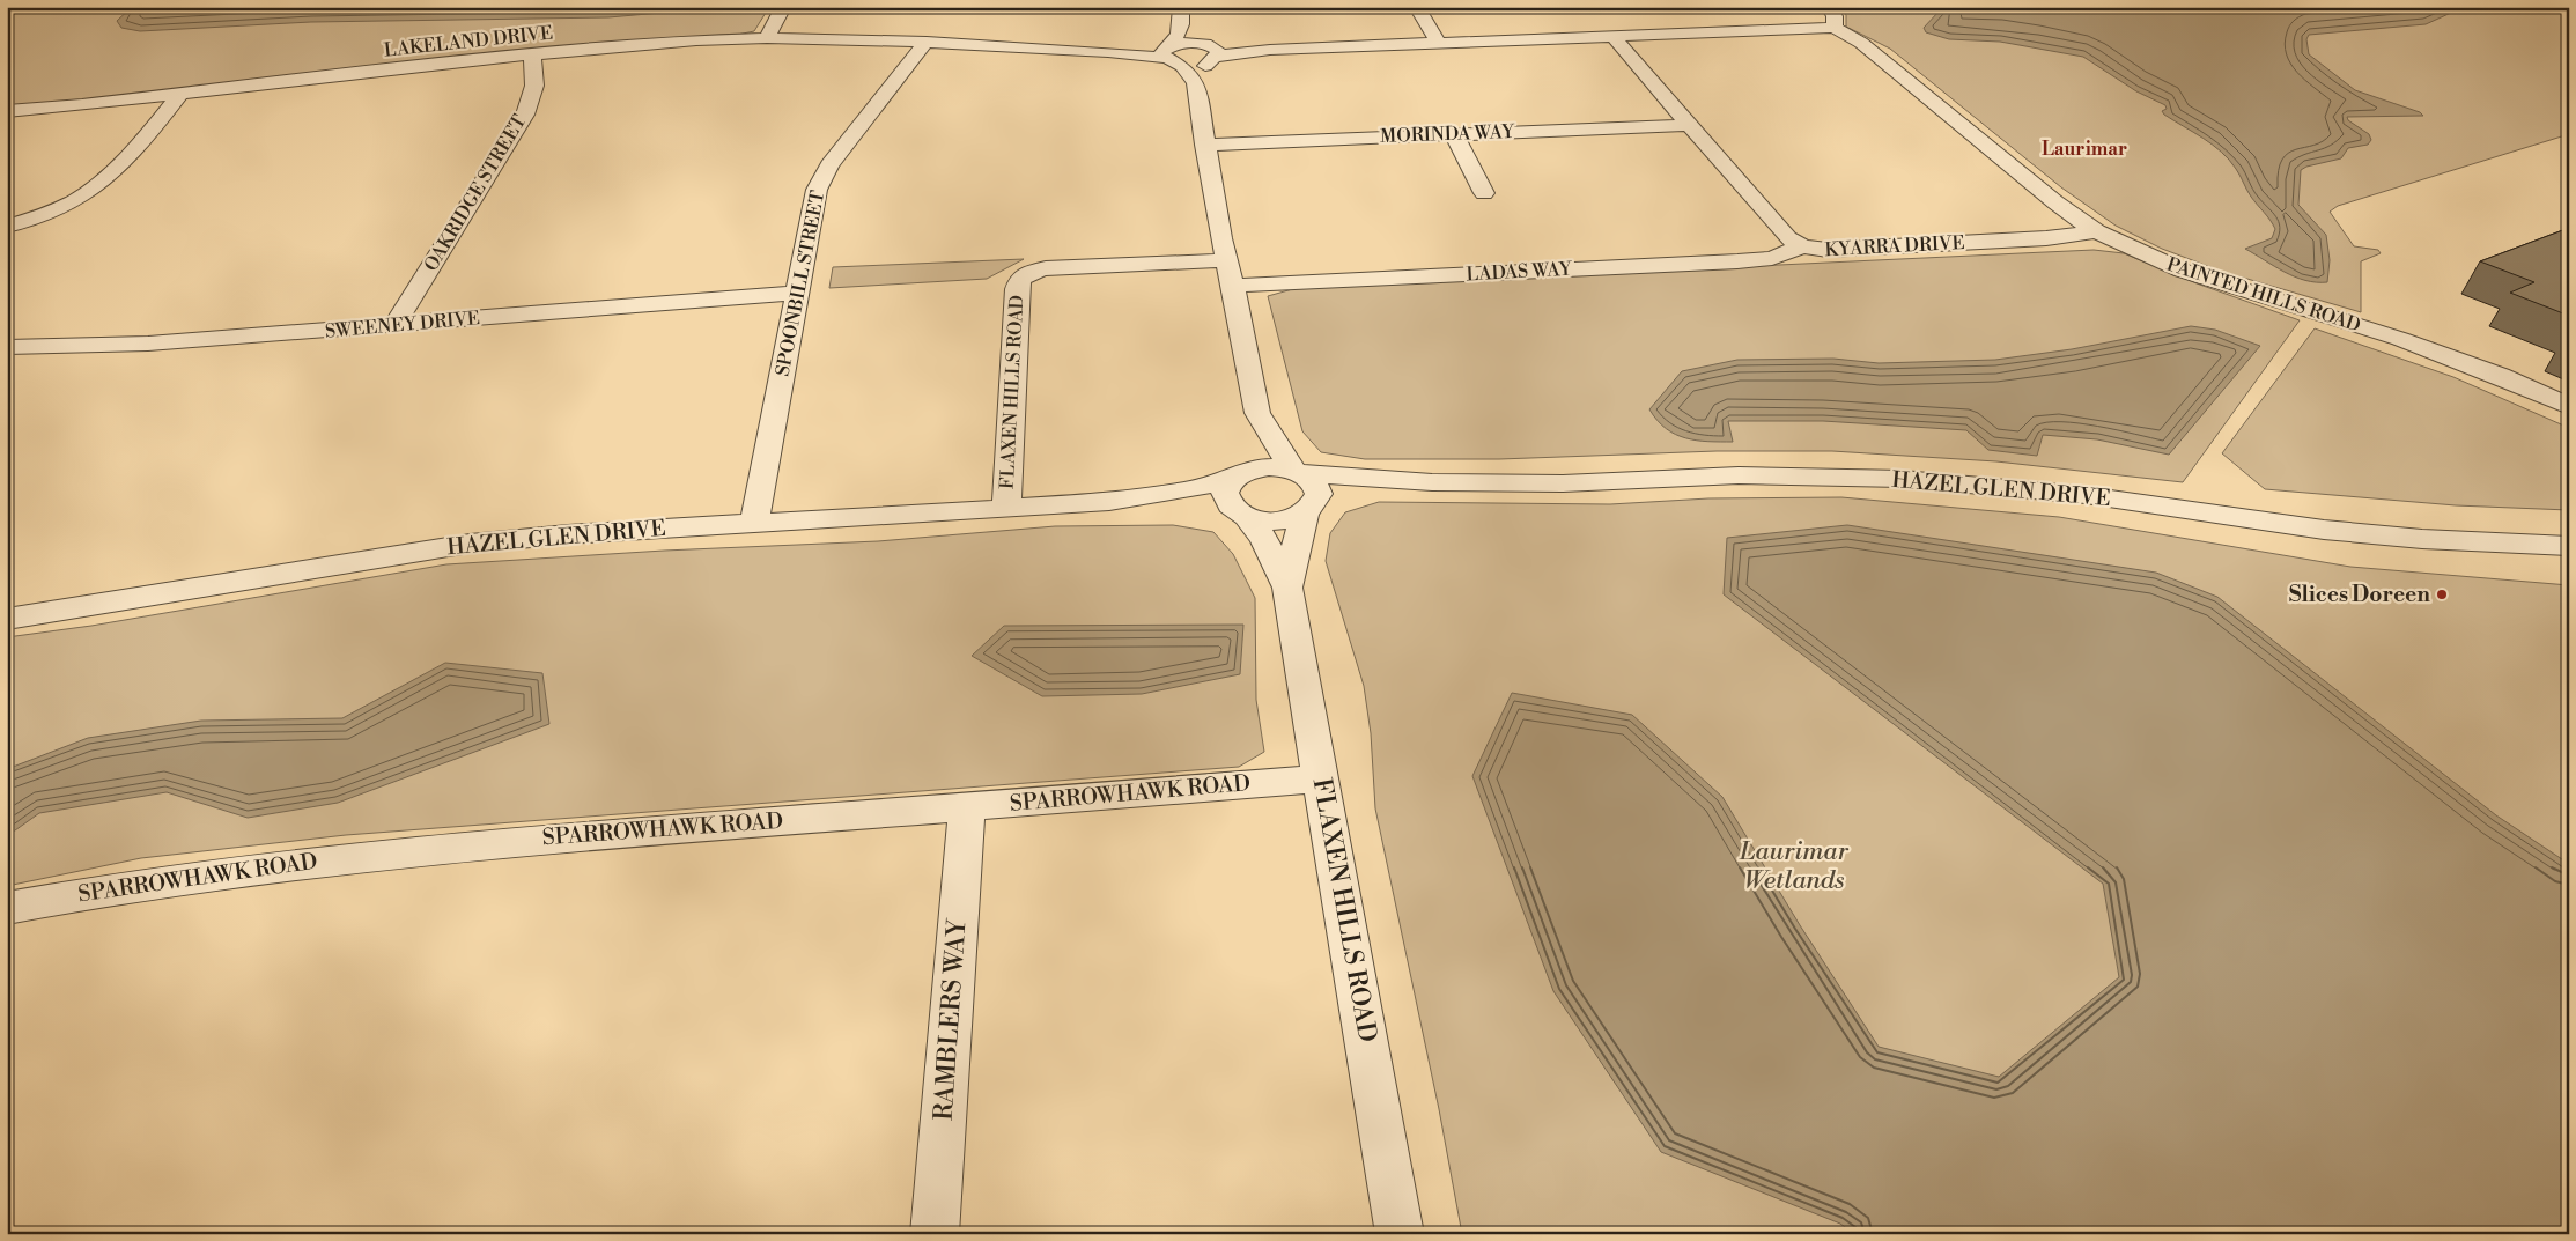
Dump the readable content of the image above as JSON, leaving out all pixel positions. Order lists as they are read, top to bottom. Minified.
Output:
{"streets":{"street":["LAKELAND DRIVE","MORINDA WAY","OAKRIDGE STREET","KYARRA DRIVE","LADAS WAY","SPOONBILL STREET","PAINTED HILLS ROAD","SWEENEY DRIVE","FLAXEN HILLS ROAD","HAZEL GLEN DRIVE","SPARROWHAWK ROAD","RAMBLERS WAY"]},"crossings":[["LAKELAND DRIVE","OAKRIDGE STREET"],["LAKELAND DRIVE","SPOONBILL STREET"],["MORINDA WAY","KYARRA DRIVE"],["OAKRIDGE STREET","SWEENEY DRIVE"],["KYARRA DRIVE","LADAS WAY"],["KYARRA DRIVE","PAINTED HILLS ROAD"],["SPOONBILL STREET","SWEENEY DRIVE"],["SPOONBILL STREET","HAZEL GLEN DRIVE"],["FLAXEN HILLS ROAD","HAZEL GLEN DRIVE"],["FLAXEN HILLS ROAD","SPARROWHAWK ROAD"],["SPARROWHAWK ROAD","RAMBLERS WAY"]],"districts":["Laurimar"],"parks":["Laurimar Wetlands"],"places":["Slices Doreen"]}
